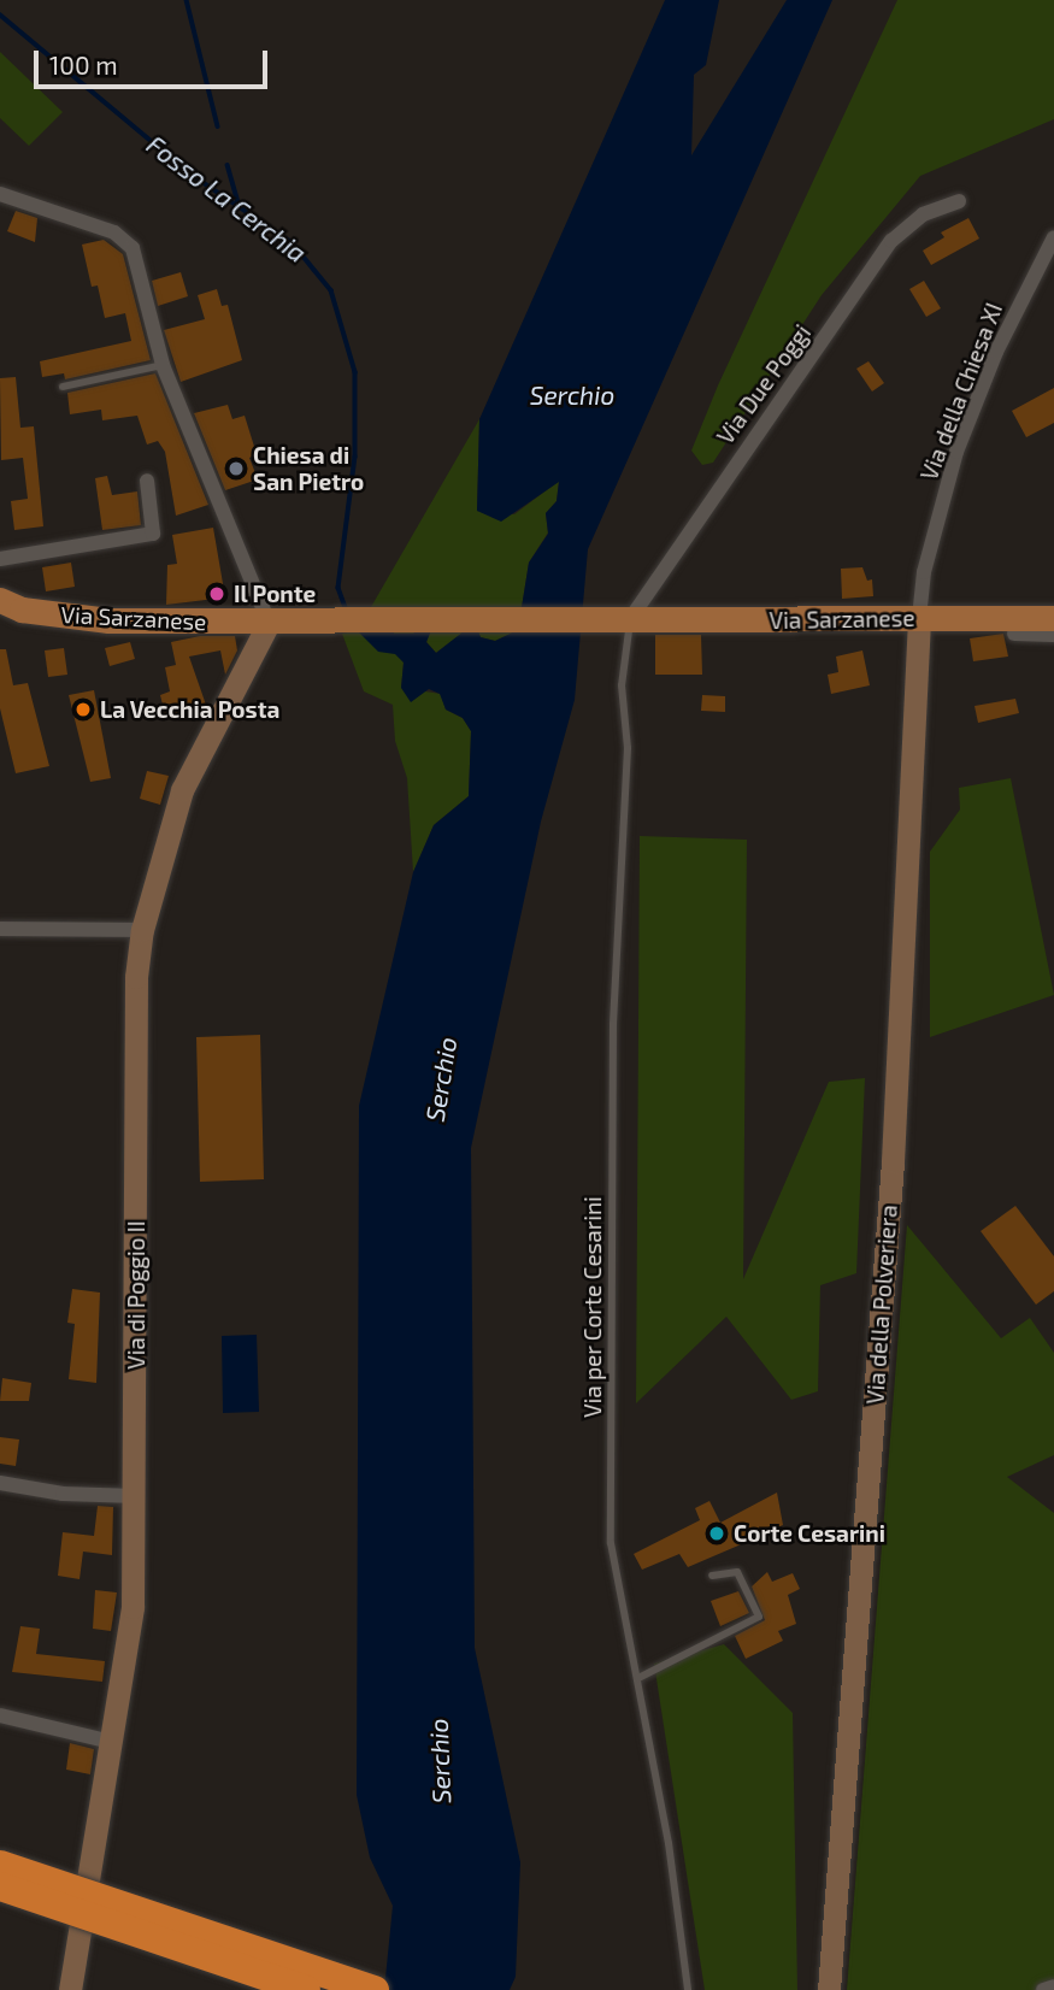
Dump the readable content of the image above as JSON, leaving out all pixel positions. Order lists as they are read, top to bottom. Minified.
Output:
{"streets":{"main road":["Via Sarzanese","Via di Poggio II","Via della Polveriera"],"street":["Via Due Poggi","Via della Chiesa XI"],"lane":["Via per Corte Cesarini"]},"crossings":[["Via Due Poggi","Via Sarzanese"],["Via Due Poggi","Via per Corte Cesarini"],["Via della Chiesa XI","Via Sarzanese"],["Via della Chiesa XI","Via della Polveriera"],["Via Sarzanese","Via di Poggio II"],["Via Sarzanese","Via della Polveriera"],["Via Sarzanese","Via per Corte Cesarini"]],"water":["Fosso La Cerchia","Serchio"],"places":["Chiesa di San Pietro","Il Ponte","La Vecchia Posta","Corte Cesarini"],"scale_bar":"100 m"}
